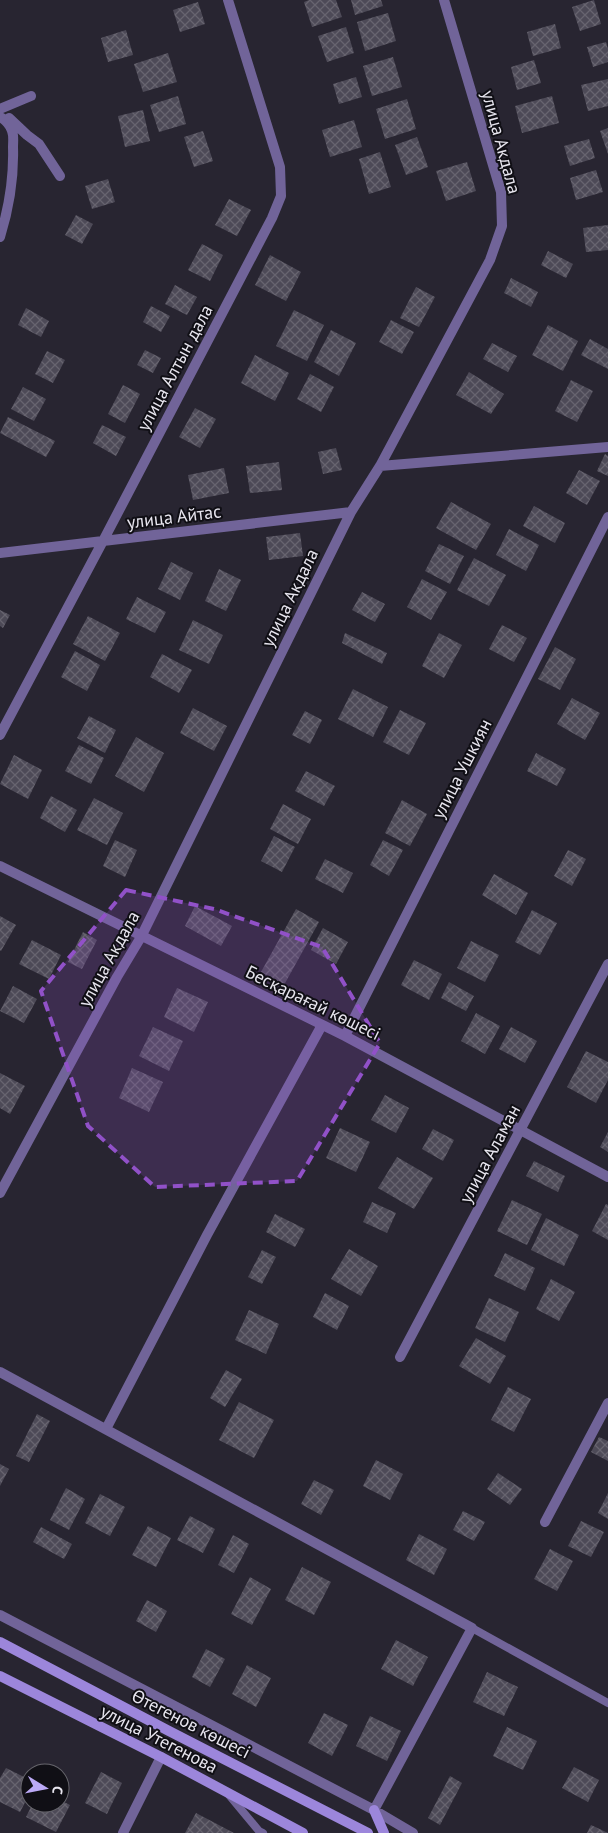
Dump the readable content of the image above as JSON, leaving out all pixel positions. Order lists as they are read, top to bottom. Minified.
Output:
{"streets":{"main road":["Өтегенов көшесі","улица Утегенова"],"street":["улица Акдала","улица Алтын дала","улица Айтас","улица Ушкиян","Бесқарағай көшесі","улица Аламан"]},"crossings":[["улица Акдала","улица Айтас"],["улица Акдала","Бесқарағай көшесі"],["улица Алтын дала","улица Айтас"],["улица Ушкиян","Бесқарағай көшесі"],["Бесқарағай көшесі","улица Аламан"]],"north":"right"}
